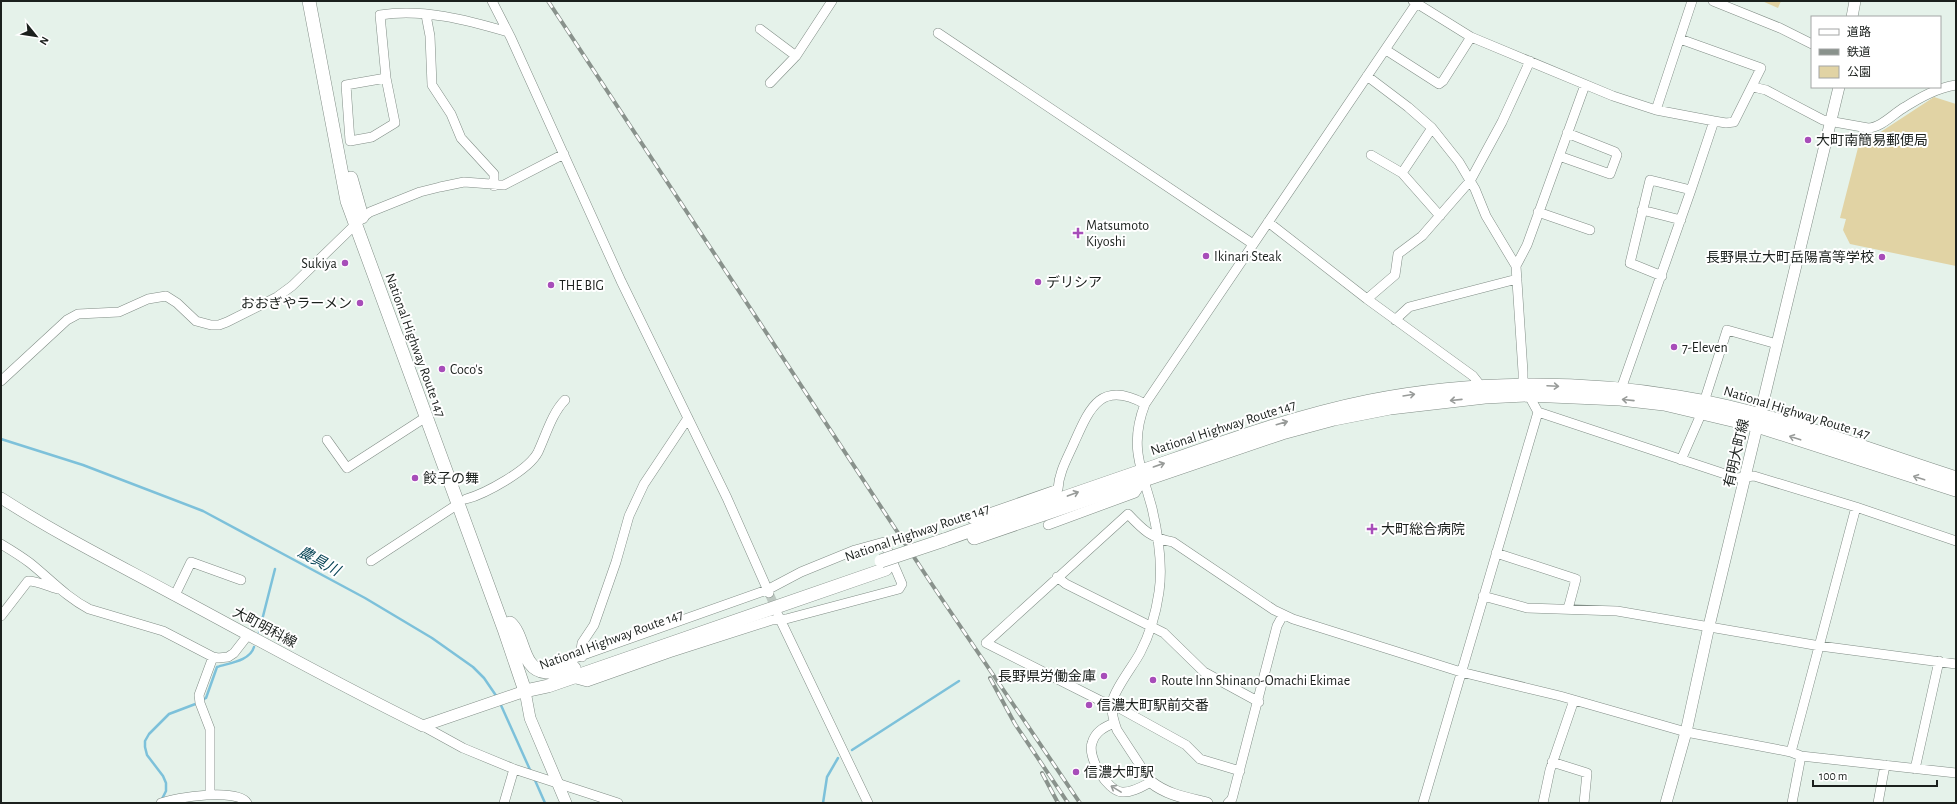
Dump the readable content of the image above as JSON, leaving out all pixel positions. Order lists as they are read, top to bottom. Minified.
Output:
{"streets":{"highway":["National Highway Route 147"],"main road":["有明大町線","大町明科線"]},"crossings":[["National Highway Route 147","有明大町線"]],"water":["農具川"],"places":{"other":["大町南簡易郵便局","Ikinari Steak","長野県立大町岳陽高等学校","Sukiya","デリシア","THE BIG","おおぎやラーメン","7-Eleven","Coco's","餃子の舞","長野県労働金庫","Route Inn Shinano-Omachi Ekimae","信濃大町駅前交番","信濃大町駅"],"health":["Matsumoto Kiyoshi","大町総合病院"]},"legend":["道路","鉄道","公園"],"scale_bar":"100 m","north":"bottom right"}
